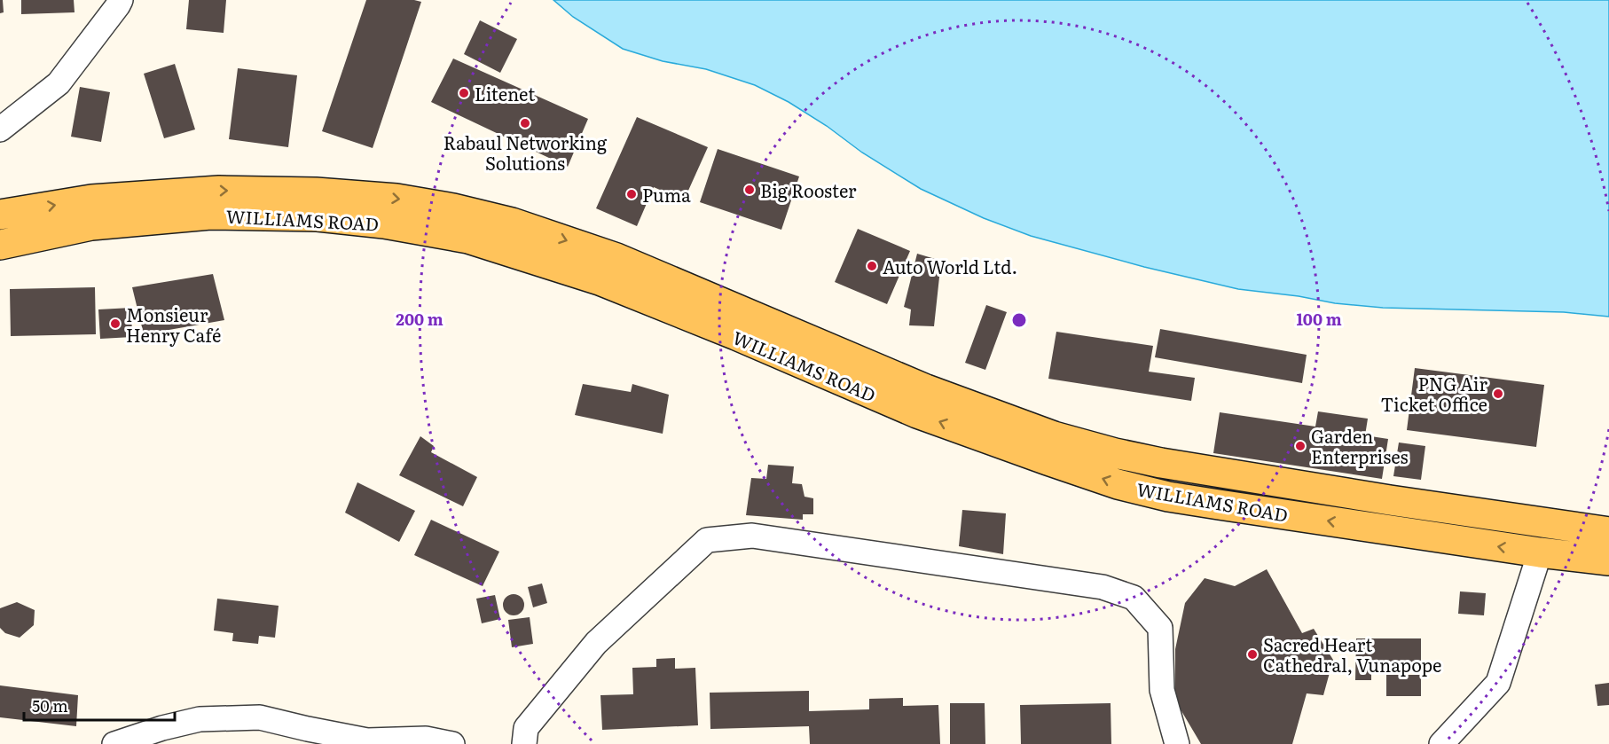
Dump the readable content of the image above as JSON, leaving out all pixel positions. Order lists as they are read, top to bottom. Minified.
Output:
{"streets":{"main road":["WILLIAMS ROAD"]},"places":["Litenet","Rabaul Networking Solutions","Big Rooster","Puma","Auto World Ltd.","Monsieur Henry Café","PNG Air Ticket Office","Garden Enterprises","Sacred Heart Cathedral, Vunapope"],"scale_bar":"50 m","rings":["100 m","200 m"]}
